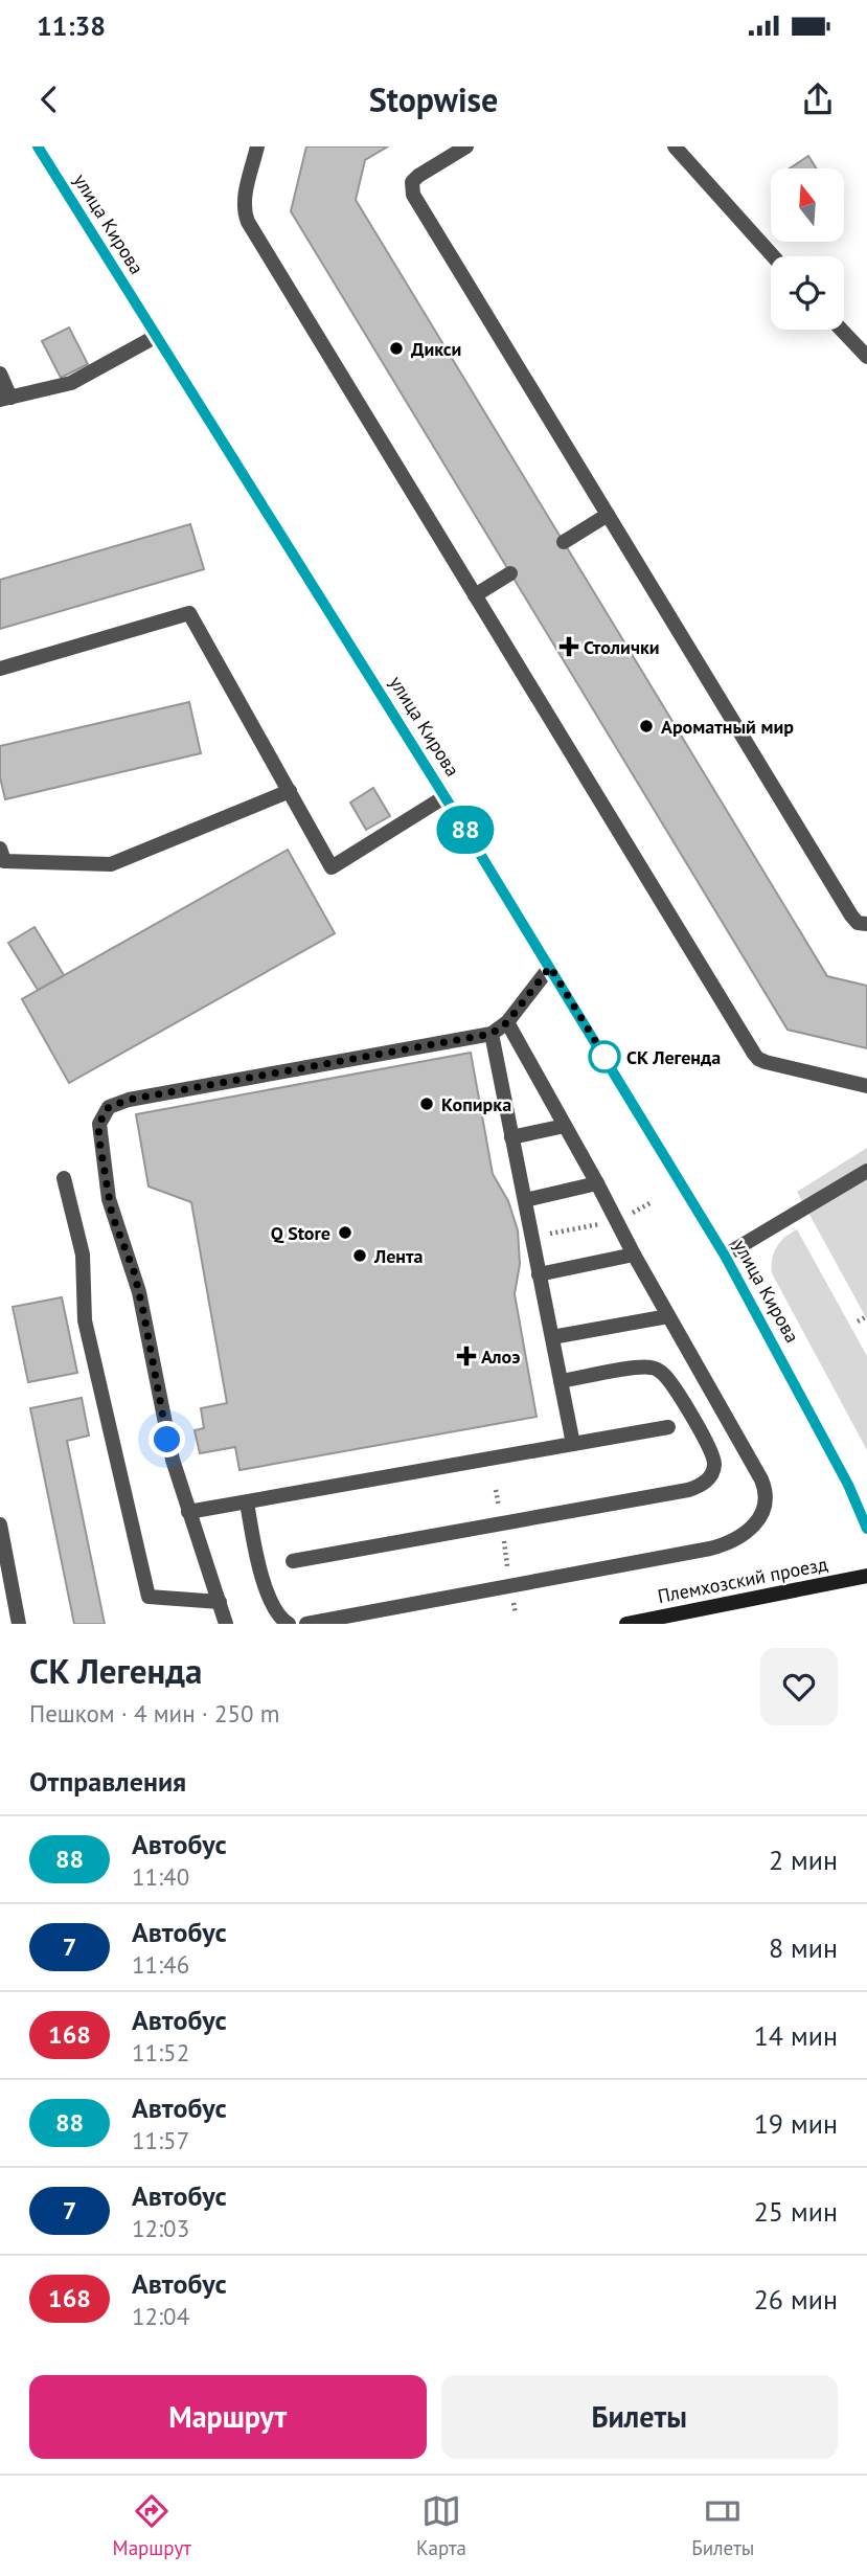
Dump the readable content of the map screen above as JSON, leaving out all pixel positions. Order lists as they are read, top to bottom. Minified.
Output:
{"streets":{"main road":["Племхозский проезд"],"street":["улица Кирова"]},"places":{"other":["Дикси","Ароматный мир","СК Легенда","Копирка","Q Store","Лента"],"health":["Столички","Алоэ"]},"lines":["bus line 88"],"north":"top","page":{"status":"11:38","header":"Stopwise","on_map":"88","heading":[["СК Легенда","Пешком · 4 мин · 250 m"],"Отправления"],"list":[{"mark":"88","name":"Автобус","note":"11:40","value":"2 мин"},{"mark":"7","name":"Автобус","note":"11:46","value":"8 мин"},{"mark":"168","name":"Автобус","note":"11:52","value":"14 мин"},{"mark":"88","name":"Автобус","note":"11:57","value":"19 мин"},{"mark":"7","name":"Автобус","note":"12:03","value":"25 мин"},{"mark":"168","name":"Автобус","note":"12:04","value":"26 мин"}],"buttons":["Маршрут","Билеты"],"tabs":["Маршрут","Карта","Билеты"]}}
